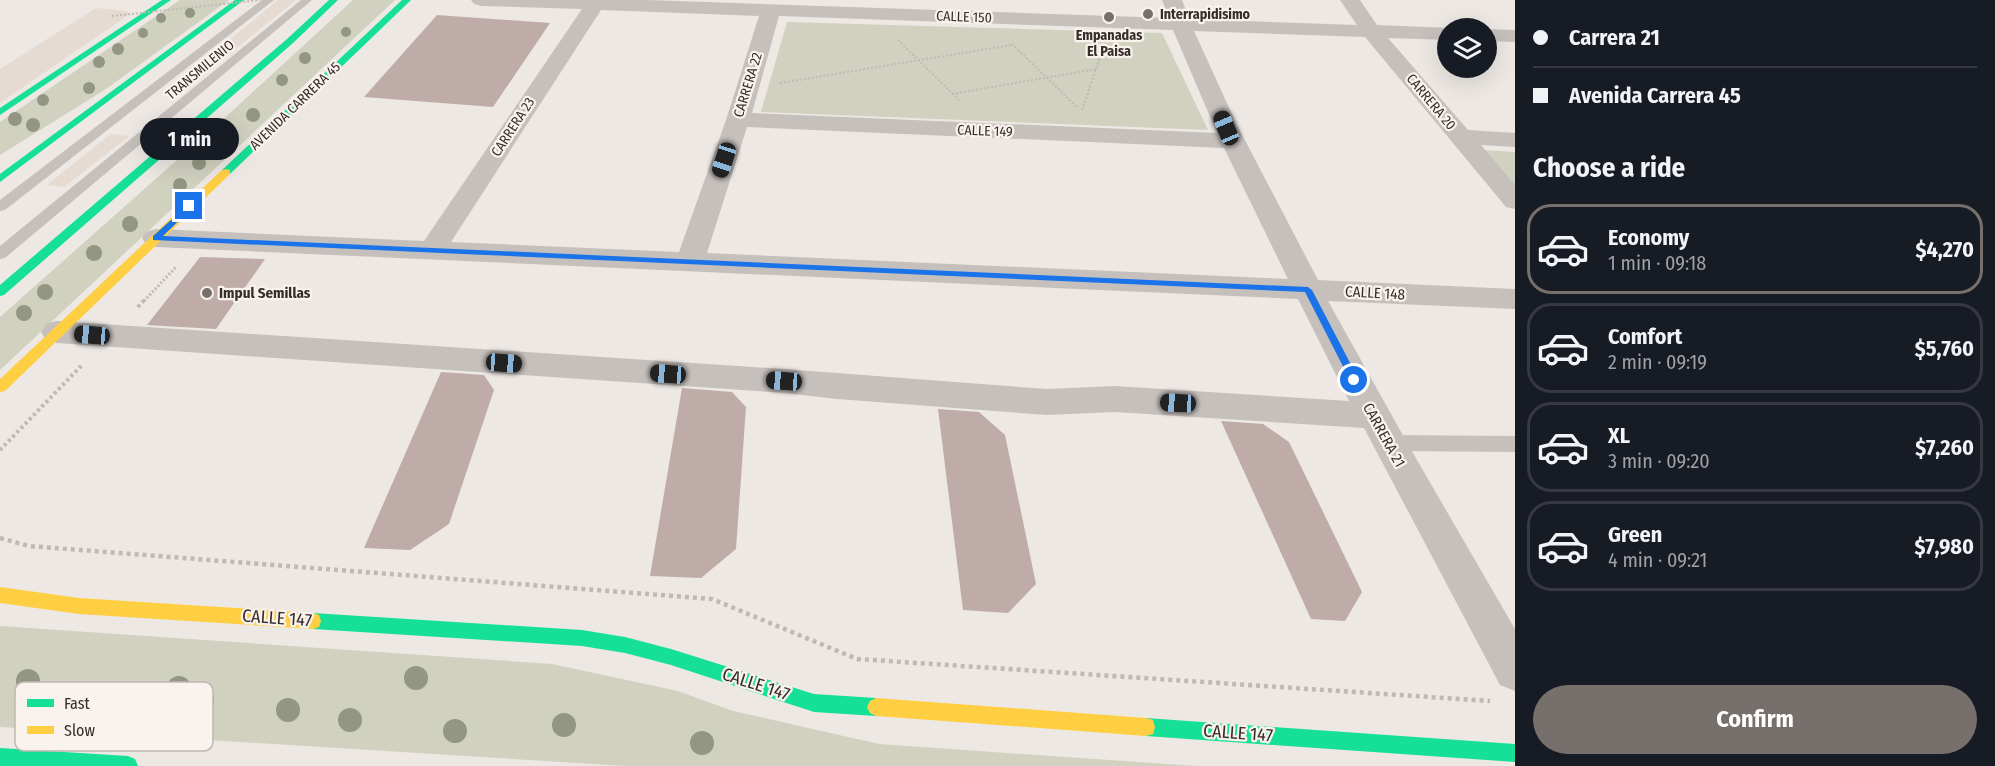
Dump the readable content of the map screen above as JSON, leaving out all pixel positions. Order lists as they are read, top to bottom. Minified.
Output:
{"streets":{"main road":["AVENIDA CARRERA 45","CALLE 147"],"street":["CALLE 150","CARRERA 22","CARRERA 20","CARRERA 23","CALLE 149","CALLE 148","CARRERA 21"],"lane":["TRANSMILENIO"]},"crossings":[["CALLE 150","CARRERA 22"],["CALLE 150","CARRERA 20"],["CALLE 150","CARRERA 23"],["CALLE 150","CARRERA 21"],["CARRERA 22","CALLE 149"],["CARRERA 22","CALLE 148"],["AVENIDA CARRERA 45","CALLE 148"],["CARRERA 23","CALLE 148"],["CALLE 149","CARRERA 21"],["CALLE 148","CARRERA 21"]],"places":["Interrapidisimo","Empanadas El Paisa","Impul Semillas"],"legend":["Fast","Slow"],"page":{"banner":["Carrera 21","Avenida Carrera 45"],"bubble":"1 min","heading":"Choose a ride","list":[{"name":"Economy","note":"1 min · 09:18","value":"$4,270"},{"name":"Comfort","note":"2 min · 09:19","value":"$5,760"},{"name":"XL","note":"3 min · 09:20","value":"$7,260"},{"name":"Green","note":"4 min · 09:21","value":"$7,980"}],"buttons":"Confirm"}}
